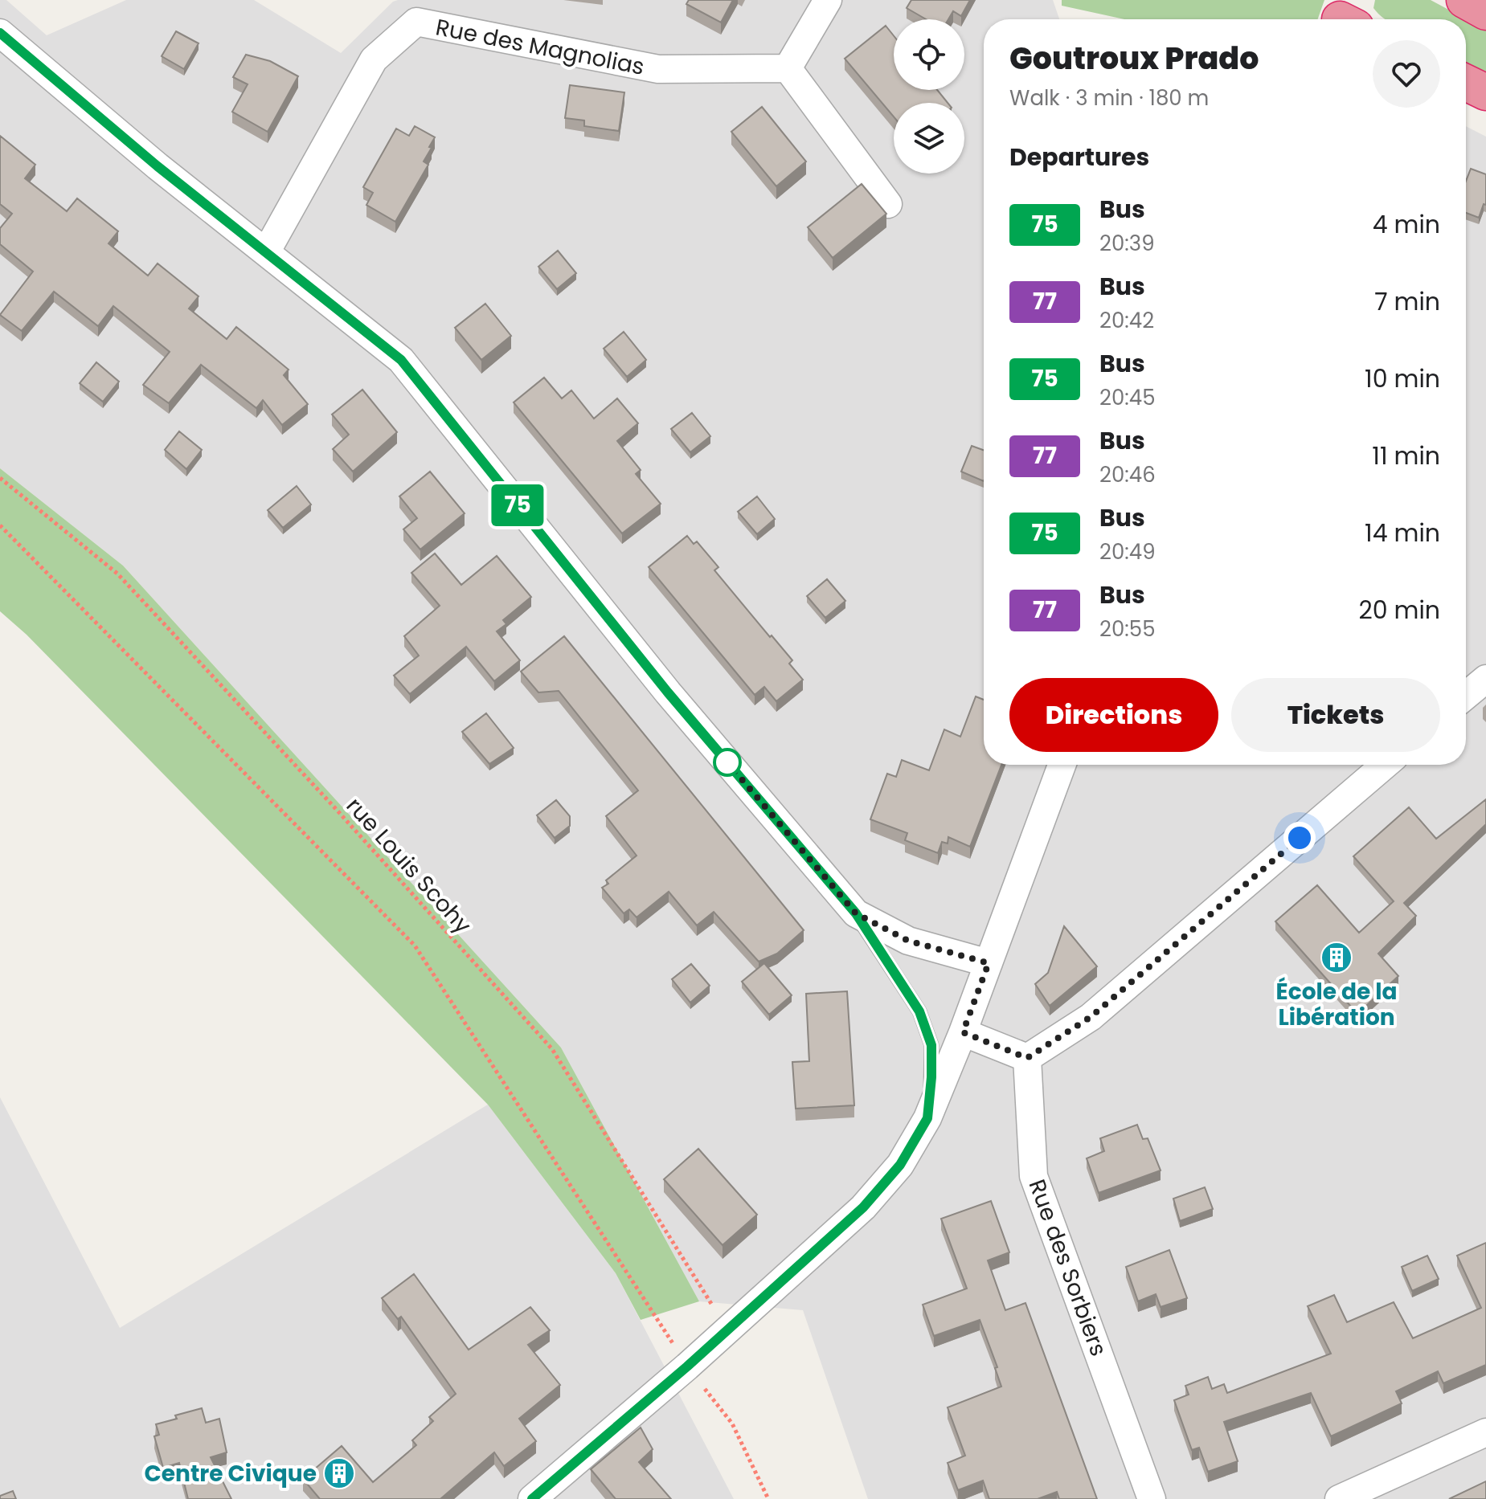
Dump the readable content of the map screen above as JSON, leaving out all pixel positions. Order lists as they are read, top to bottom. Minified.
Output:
{"streets":{"street":["Rue des Magnolias","Rue des Sorbiers"],"path":["rue Louis Scohy"]},"places":{"building":["École de la Libération","Centre Civique"]},"lines":["bus line 75"],"page":{"on_map":"75","heading":[["Goutroux Prado","Walk · 3 min · 180 m"],"Departures"],"list":[{"mark":"75","name":"Bus","note":"20:39","value":"4 min"},{"mark":"77","name":"Bus","note":"20:42","value":"7 min"},{"mark":"75","name":"Bus","note":"20:45","value":"10 min"},{"mark":"77","name":"Bus","note":"20:46","value":"11 min"},{"mark":"75","name":"Bus","note":"20:49","value":"14 min"},{"mark":"77","name":"Bus","note":"20:55","value":"20 min"}],"buttons":["Directions","Tickets"]}}
